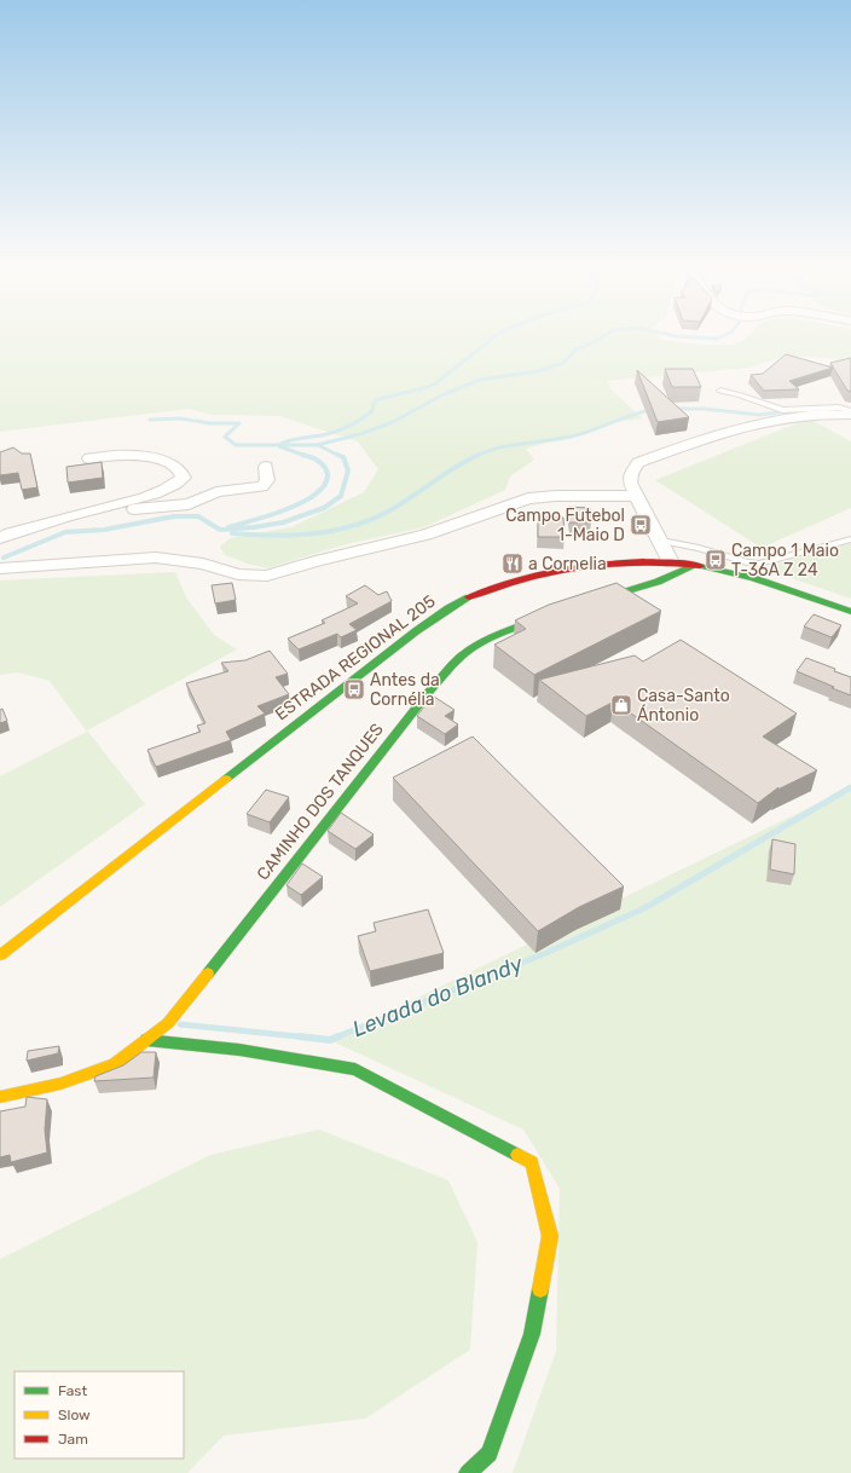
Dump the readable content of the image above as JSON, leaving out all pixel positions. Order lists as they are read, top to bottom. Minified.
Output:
{"streets":{"street":["ESTRADA REGIONAL 205","CAMINHO DOS TANQUES"]},"water":["Levada do Blandy"],"places":{"bus stop":["Campo Futebol 1-Maio D","Campo 1 Maio T-36A Z 24","Antes da Cornélia"],"restaurant":["a Cornelia"],"shop":["Casa-Santo Ántonio"]},"legend":["Fast","Slow","Jam"]}
